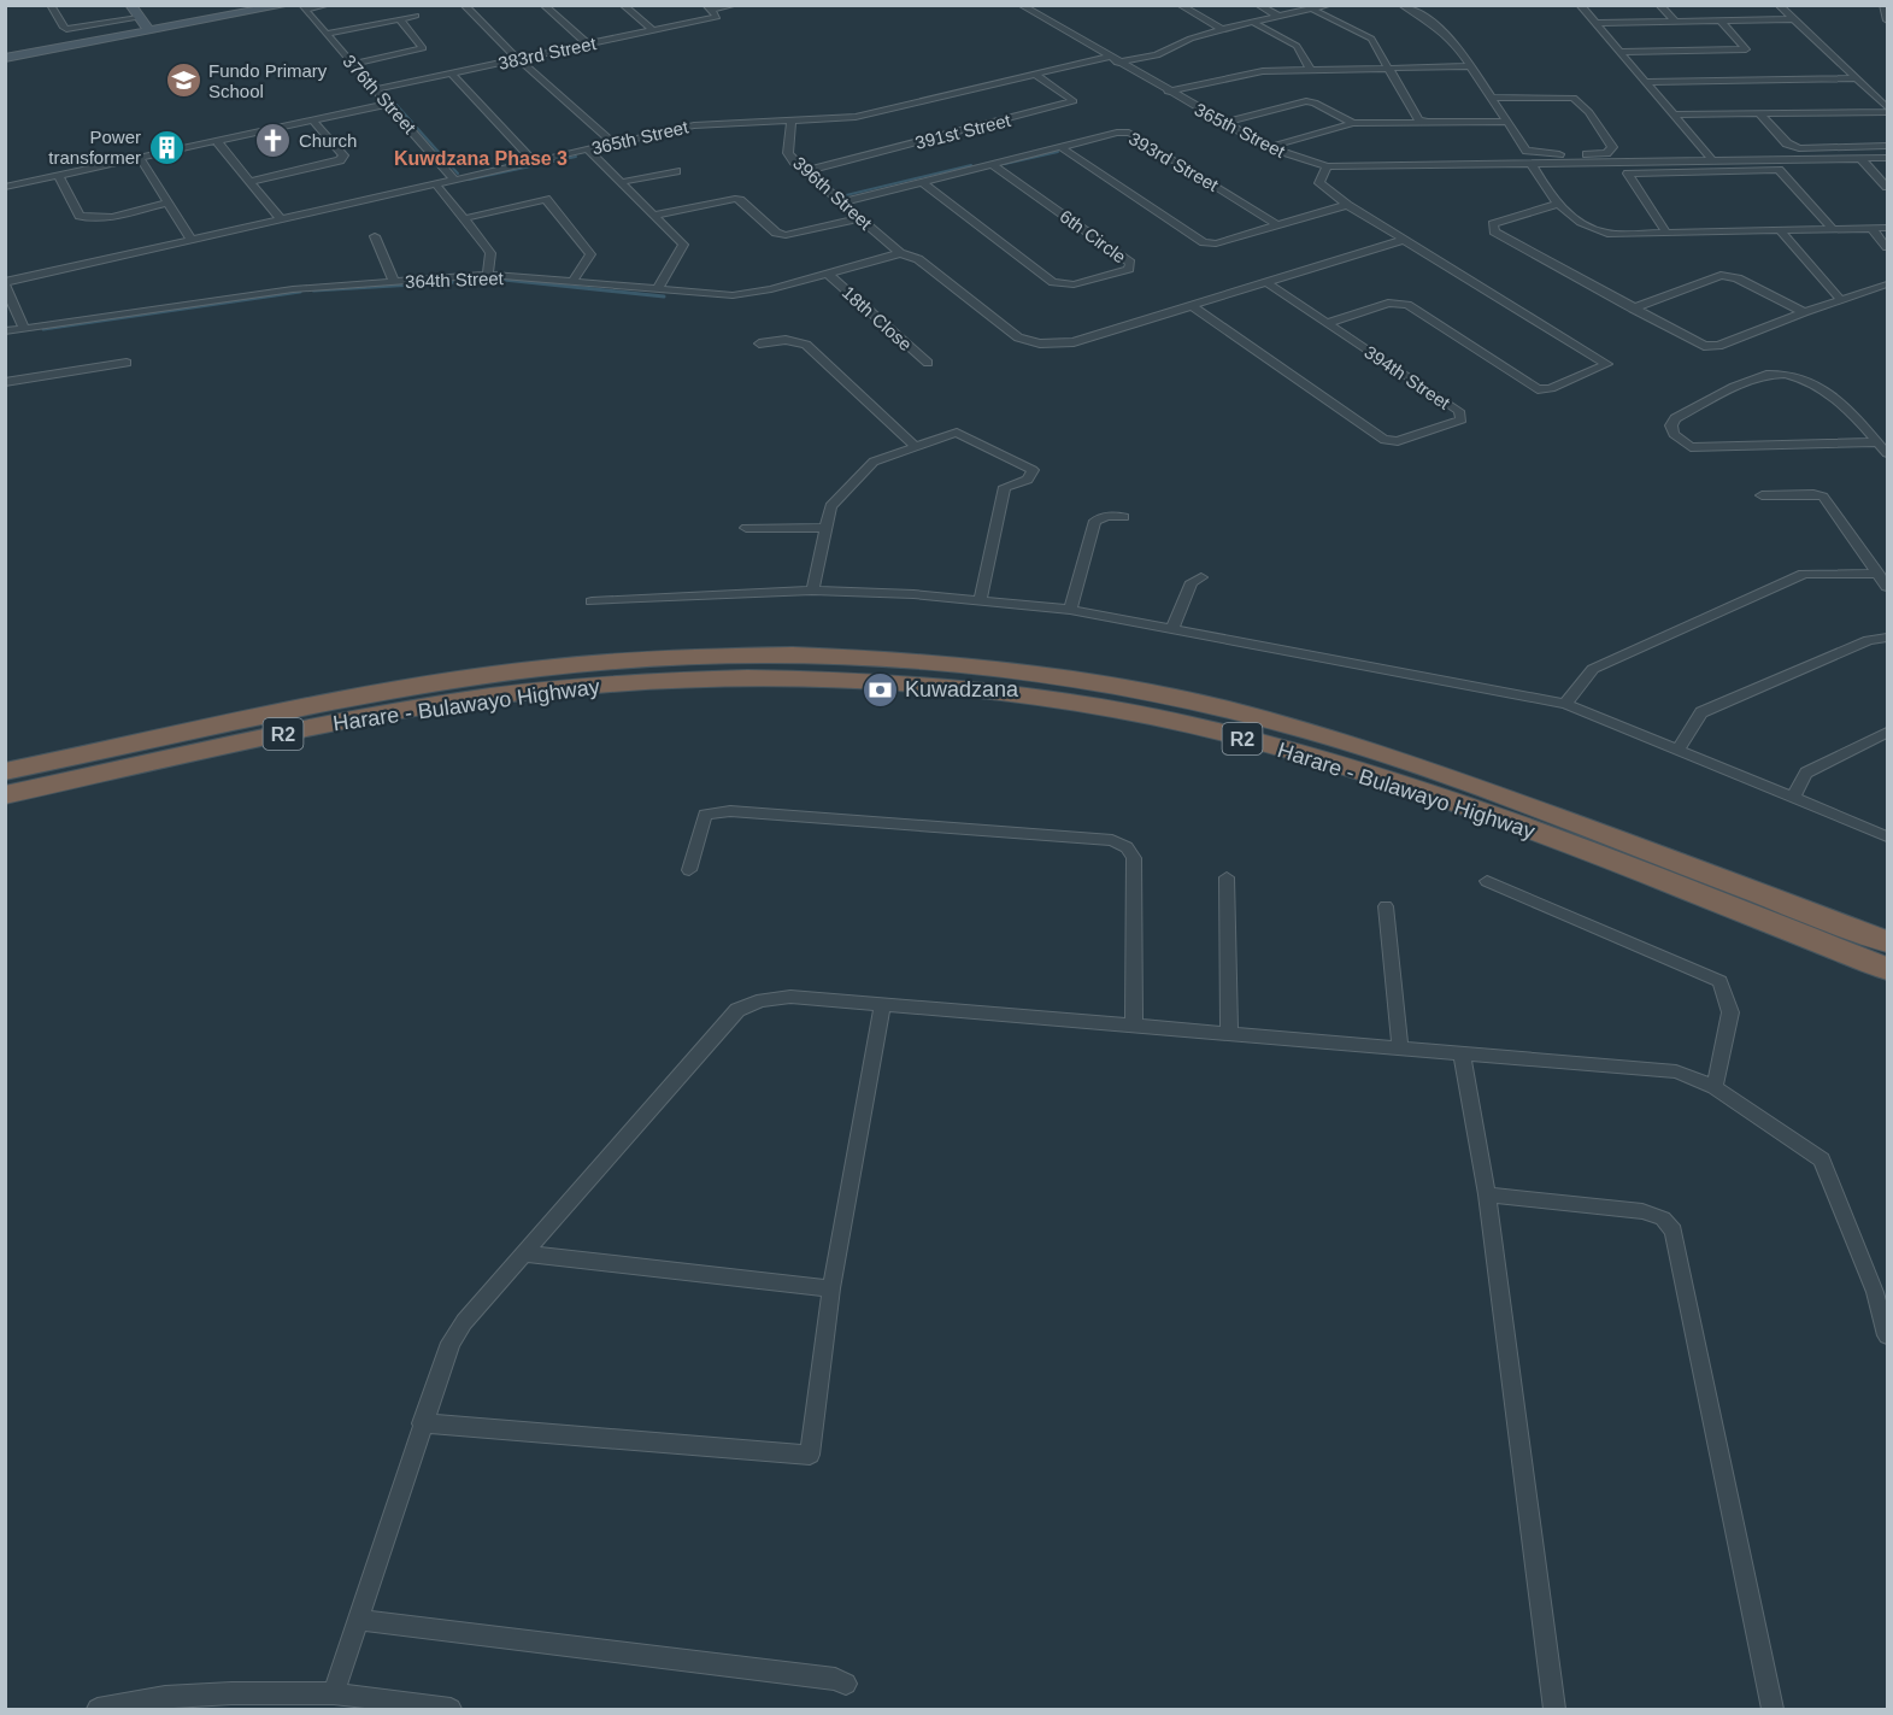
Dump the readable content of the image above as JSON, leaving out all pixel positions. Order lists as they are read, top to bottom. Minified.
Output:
{"streets":{"highway":["Harare - Bulawayo Highway","R2"],"street":["383rd Street","376th Street","365th Street","391st Street","393rd Street","396th Street","6th Circle","364th Street","18th Close","394th Street"]},"crossings":[["383rd Street","376th Street"],["376th Street","365th Street"],["365th Street","391st Street"],["365th Street","396th Street"],["391st Street","396th Street"],["393rd Street","396th Street"],["393rd Street","6th Circle"],["396th Street","364th Street"],["396th Street","394th Street"],["364th Street","18th Close"]],"districts":["Kuwdzana Phase 3"],"places":{"school or university":["Fundo Primary School"],"church":["Church"],"building":["Power transformer"],"bank":["Kuwadzana"]}}
